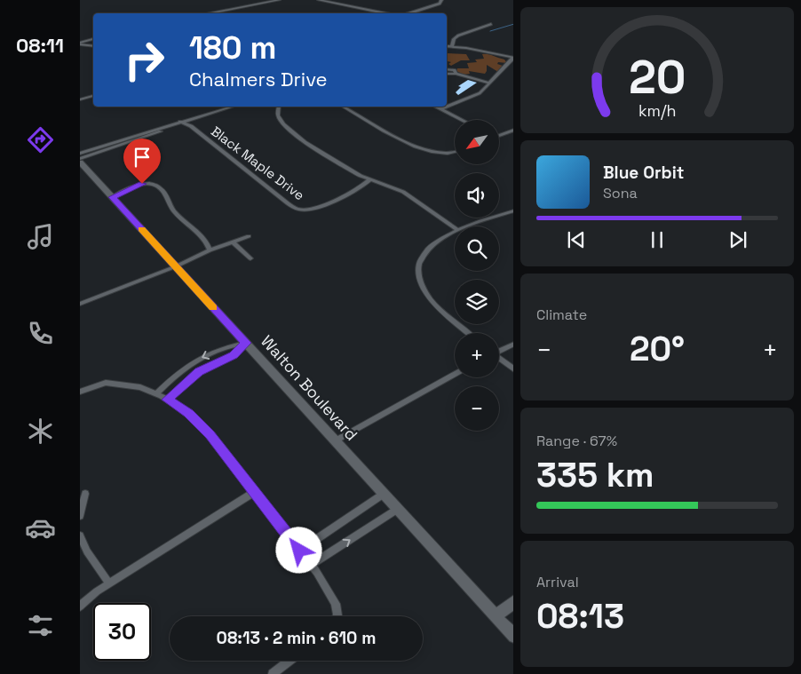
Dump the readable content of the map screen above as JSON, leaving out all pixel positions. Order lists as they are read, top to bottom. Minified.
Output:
{"streets":{"main road":["Walton Boulevard"],"street":["Black Maple Drive"]},"north":"bottom left","page":{"tabs":"08:11","turn":["180 m","Chalmers Drive"],"map_buttons":["+","−"],"song":["Blue Orbit","Sona"],"tile":["Climate",["Range · 67%","335 km"],["Arrival","08:13"]],"heat":["−","20°","+"],"limit":"30","trip":"08:13 · 2 min · 610 m","gauge":["20","km/h"]}}
